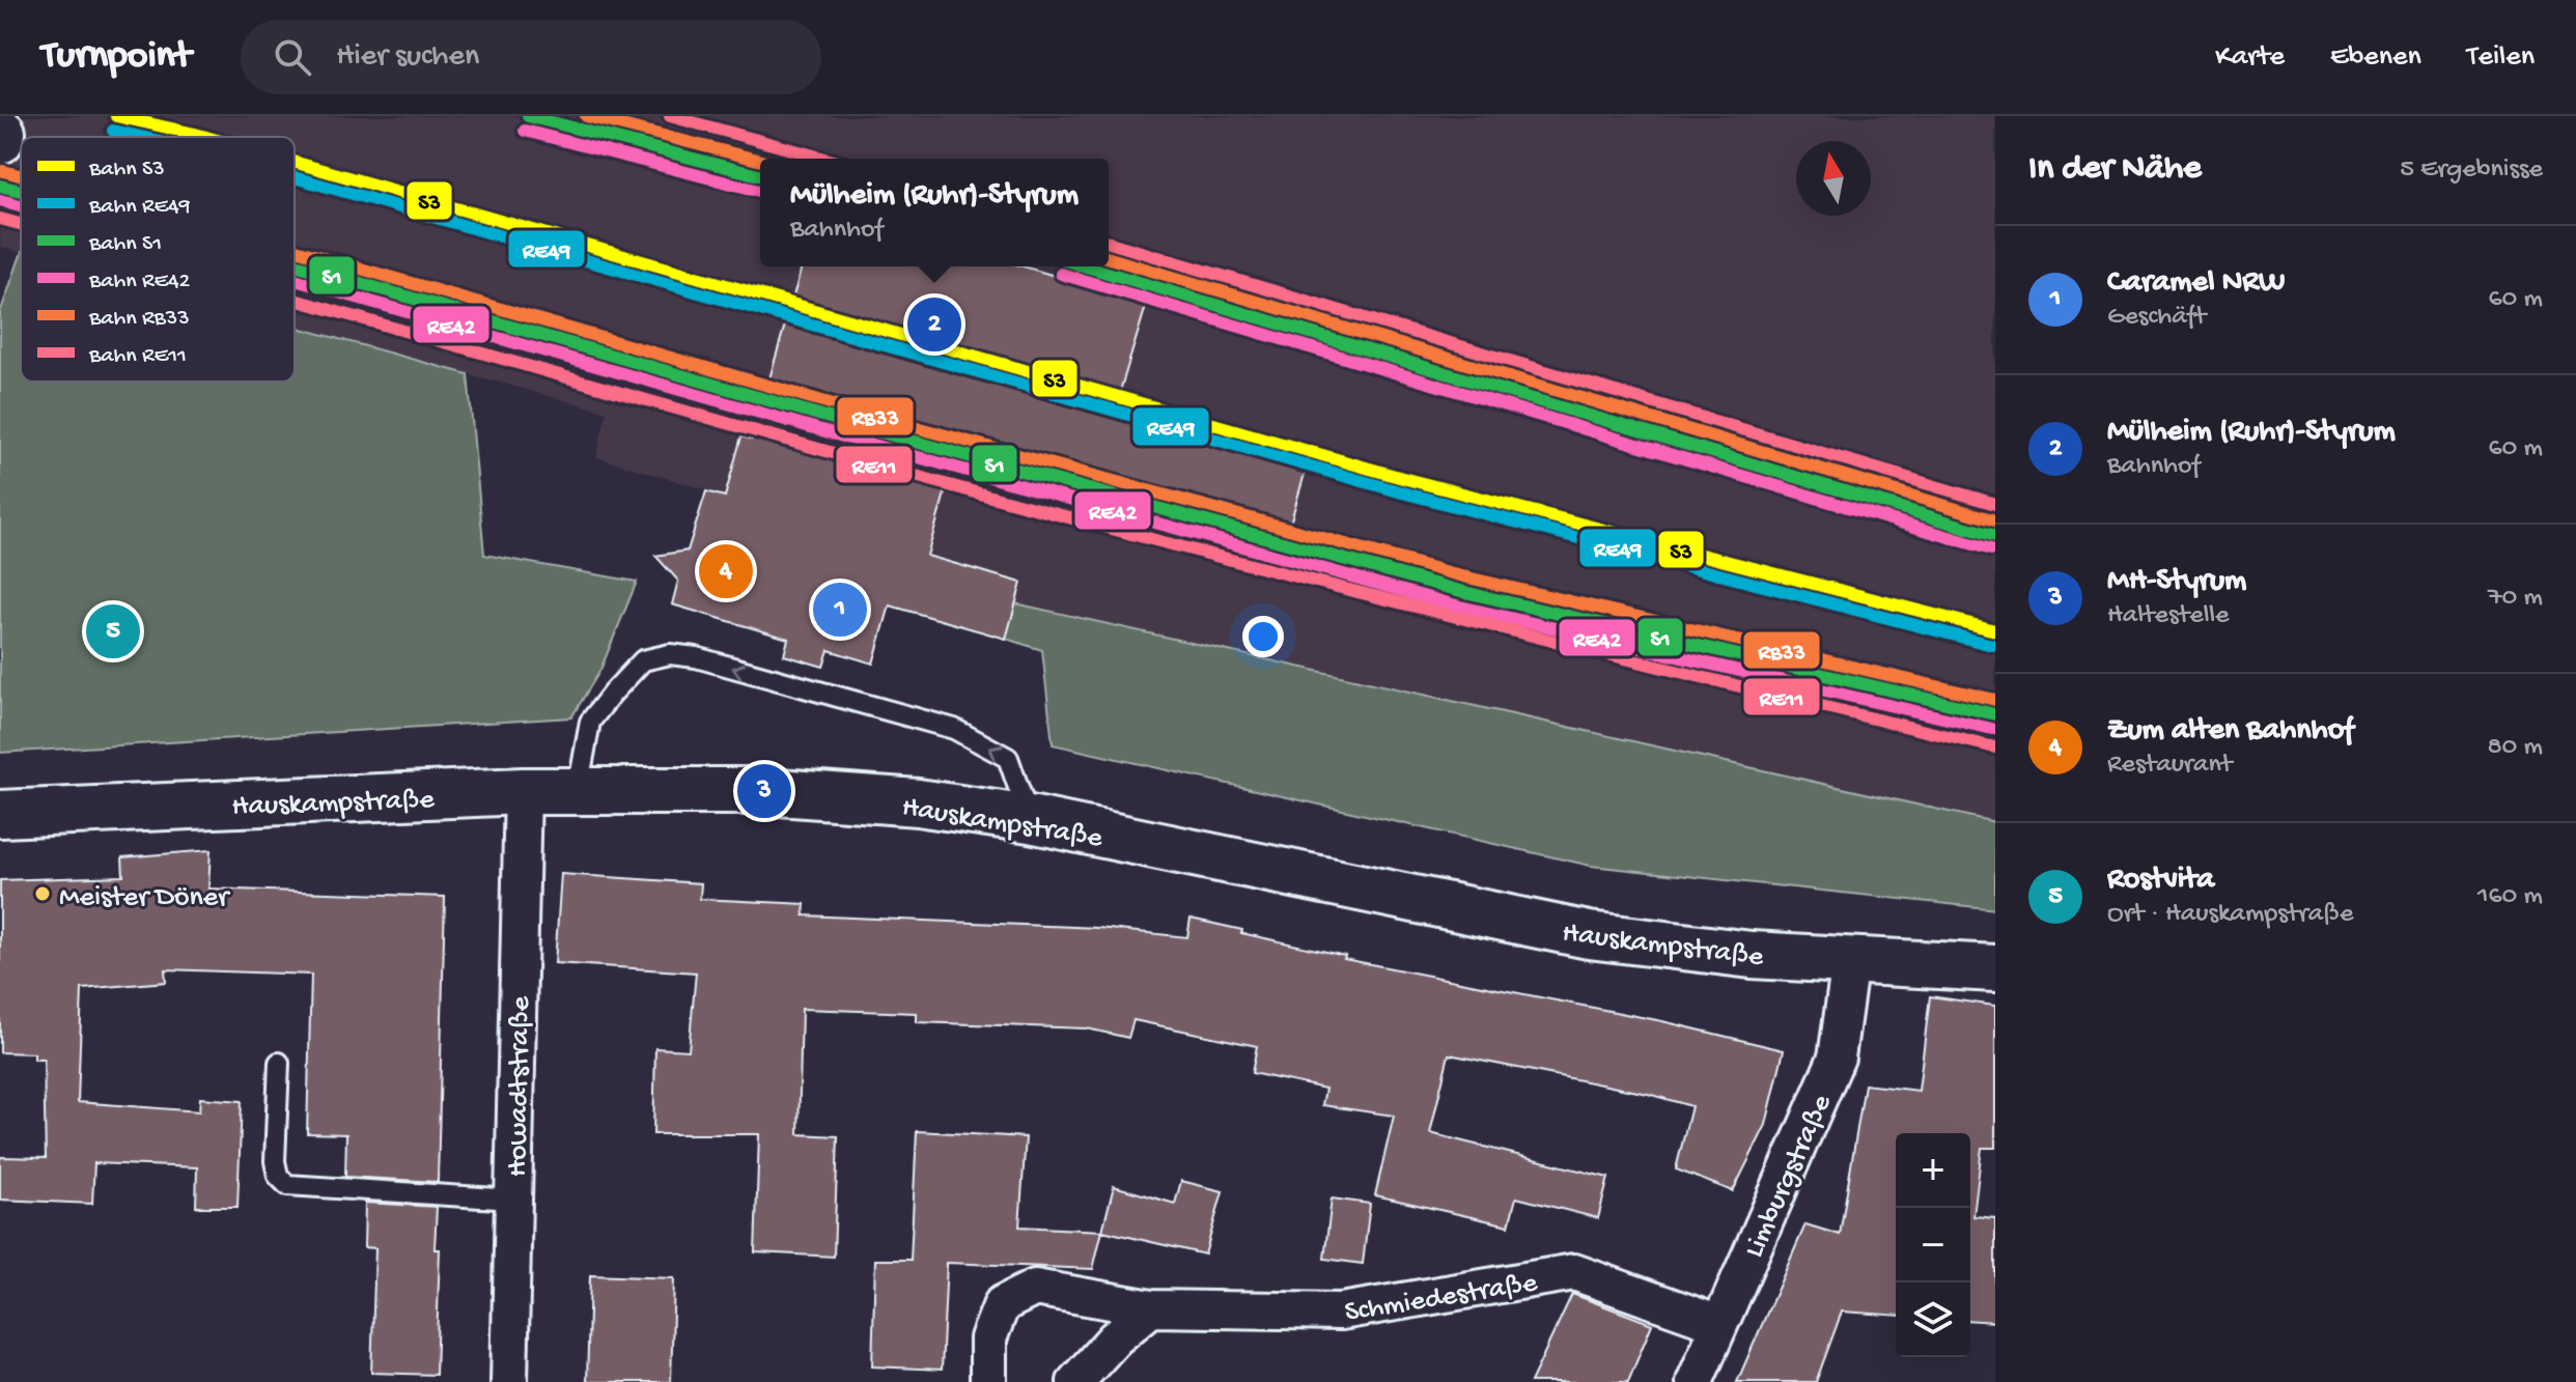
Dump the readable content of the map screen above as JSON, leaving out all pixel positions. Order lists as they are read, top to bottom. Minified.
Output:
{"streets":{"street":["Hauskampstraße","Howadtstraße","Limburgstraße","Schmiedestraße"]},"crossings":[["Hauskampstraße","Howadtstraße"],["Hauskampstraße","Limburgstraße"],["Limburgstraße","Schmiedestraße"]],"places":["Meister Döner"],"lines":["rail line S3","rail line S1","rail line RB33","rail line RE11","rail line RE49","rail line RE42"],"legend":["Bahn S3","Bahn RE49","Bahn S1","Bahn RE42","Bahn RB33","Bahn RE11"],"north":"top","page":{"header":"Turnpoint","search":"Hier suchen","nav":["Karte","Ebenen","Teilen"],"heading":["In der Nähe","5 Ergebnisse"],"popup":["Mülheim (Ruhr)-Styrum","Bahnhof"],"list":[{"mark":"1","name":"Caramel NRW","note":"Geschäft","value":"60 m"},{"mark":"2","name":"Mülheim (Ruhr)-Styrum","note":"Bahnhof","value":"60 m"},{"mark":"3","name":"MH-Styrum","note":"Haltestelle","value":"70 m"},{"mark":"4","name":"Zum alten Bahnhof","note":"Restaurant","value":"80 m"},{"mark":"5","name":"Rostvita","note":"Ort · Hauskampstraße","value":"160 m"}],"pins":["2","4","1","5","3"],"map_buttons":["+","−"]}}
